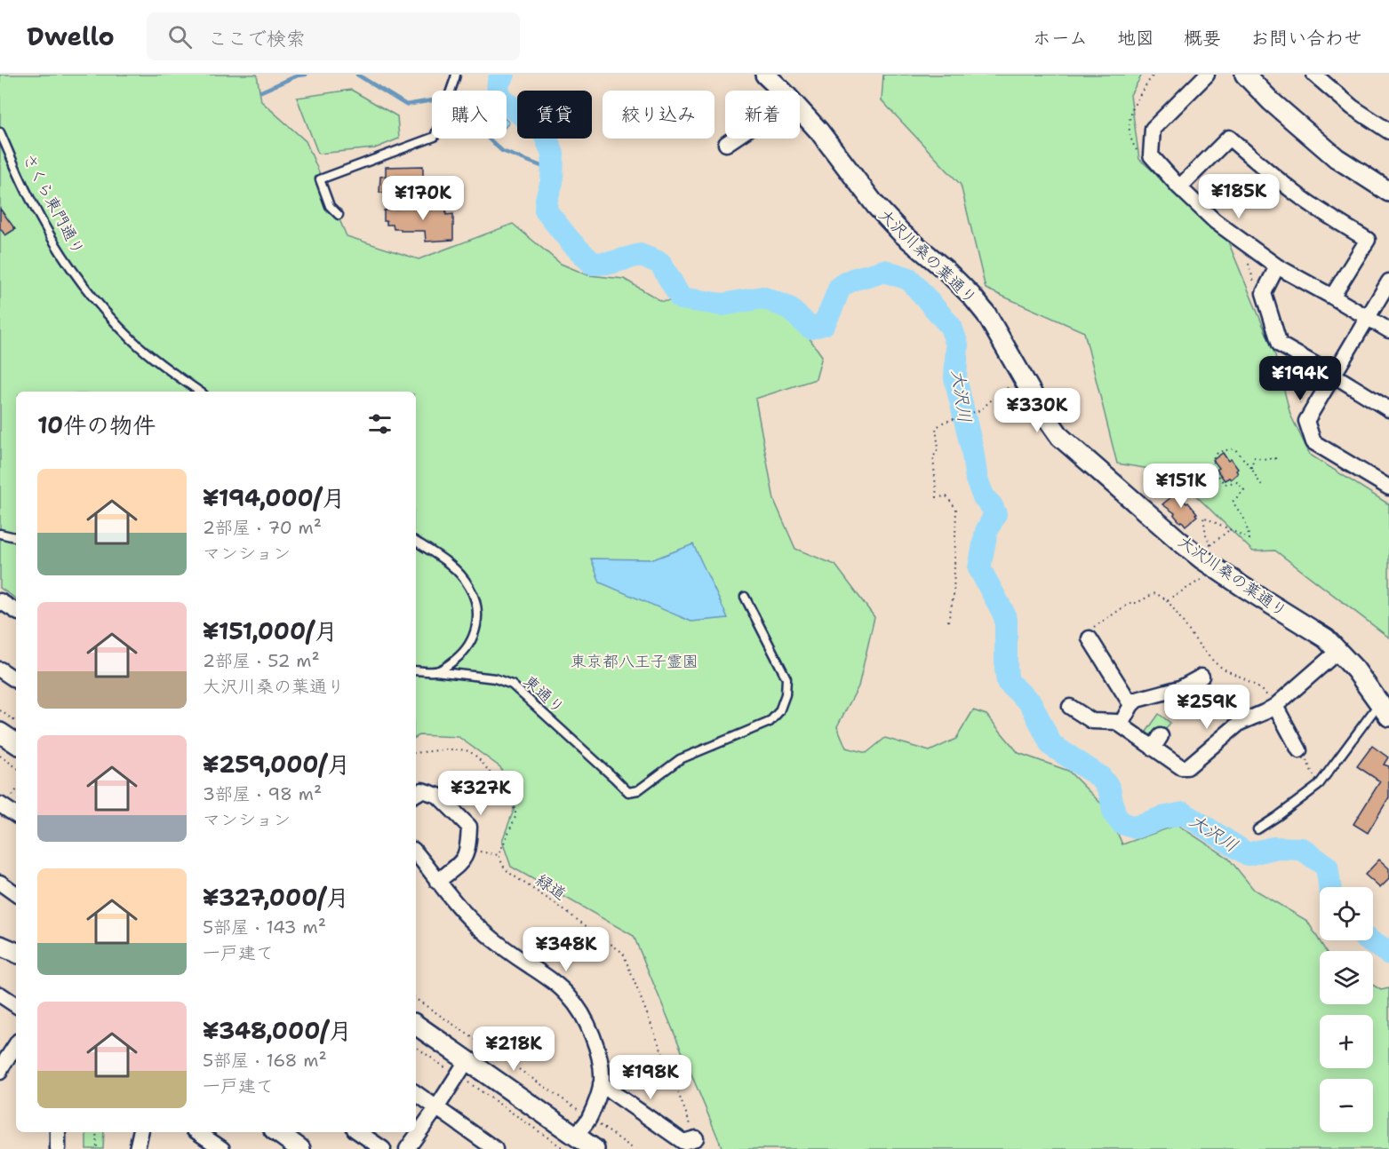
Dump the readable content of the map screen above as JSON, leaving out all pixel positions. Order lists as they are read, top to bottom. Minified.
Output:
{"streets":{"street":["大沢川桑の葉通り"],"lane":["さくら東門通り","東通り"],"path":["緑道"]},"water":["大沢川"],"parks":["東京都八王子霊園"],"page":{"header":"Dwello","search":"ここで検索","nav":["ホーム","地図","概要","お問い合わせ"],"chip":["購入","賃貸","絞り込み","新着"],"price":["¥185K","¥170K","¥194K","¥330K","¥151K","¥259K","¥327K","¥348K","¥218K","¥198K"],"heading":"10件の物件","list":[{"name":"¥194,000/月","note":"2部屋 · 70 m² · マンション"},{"name":"¥151,000/月","note":"2部屋 · 52 m² · 大沢川桑の葉通り"},{"name":"¥259,000/月","note":"3部屋 · 98 m² · マンション"},{"name":"¥327,000/月","note":"5部屋 · 143 m² · 一戸建て"},{"name":"¥348,000/月","note":"5部屋 · 168 m² · 一戸建て"}],"map_buttons":["+","−"]}}
